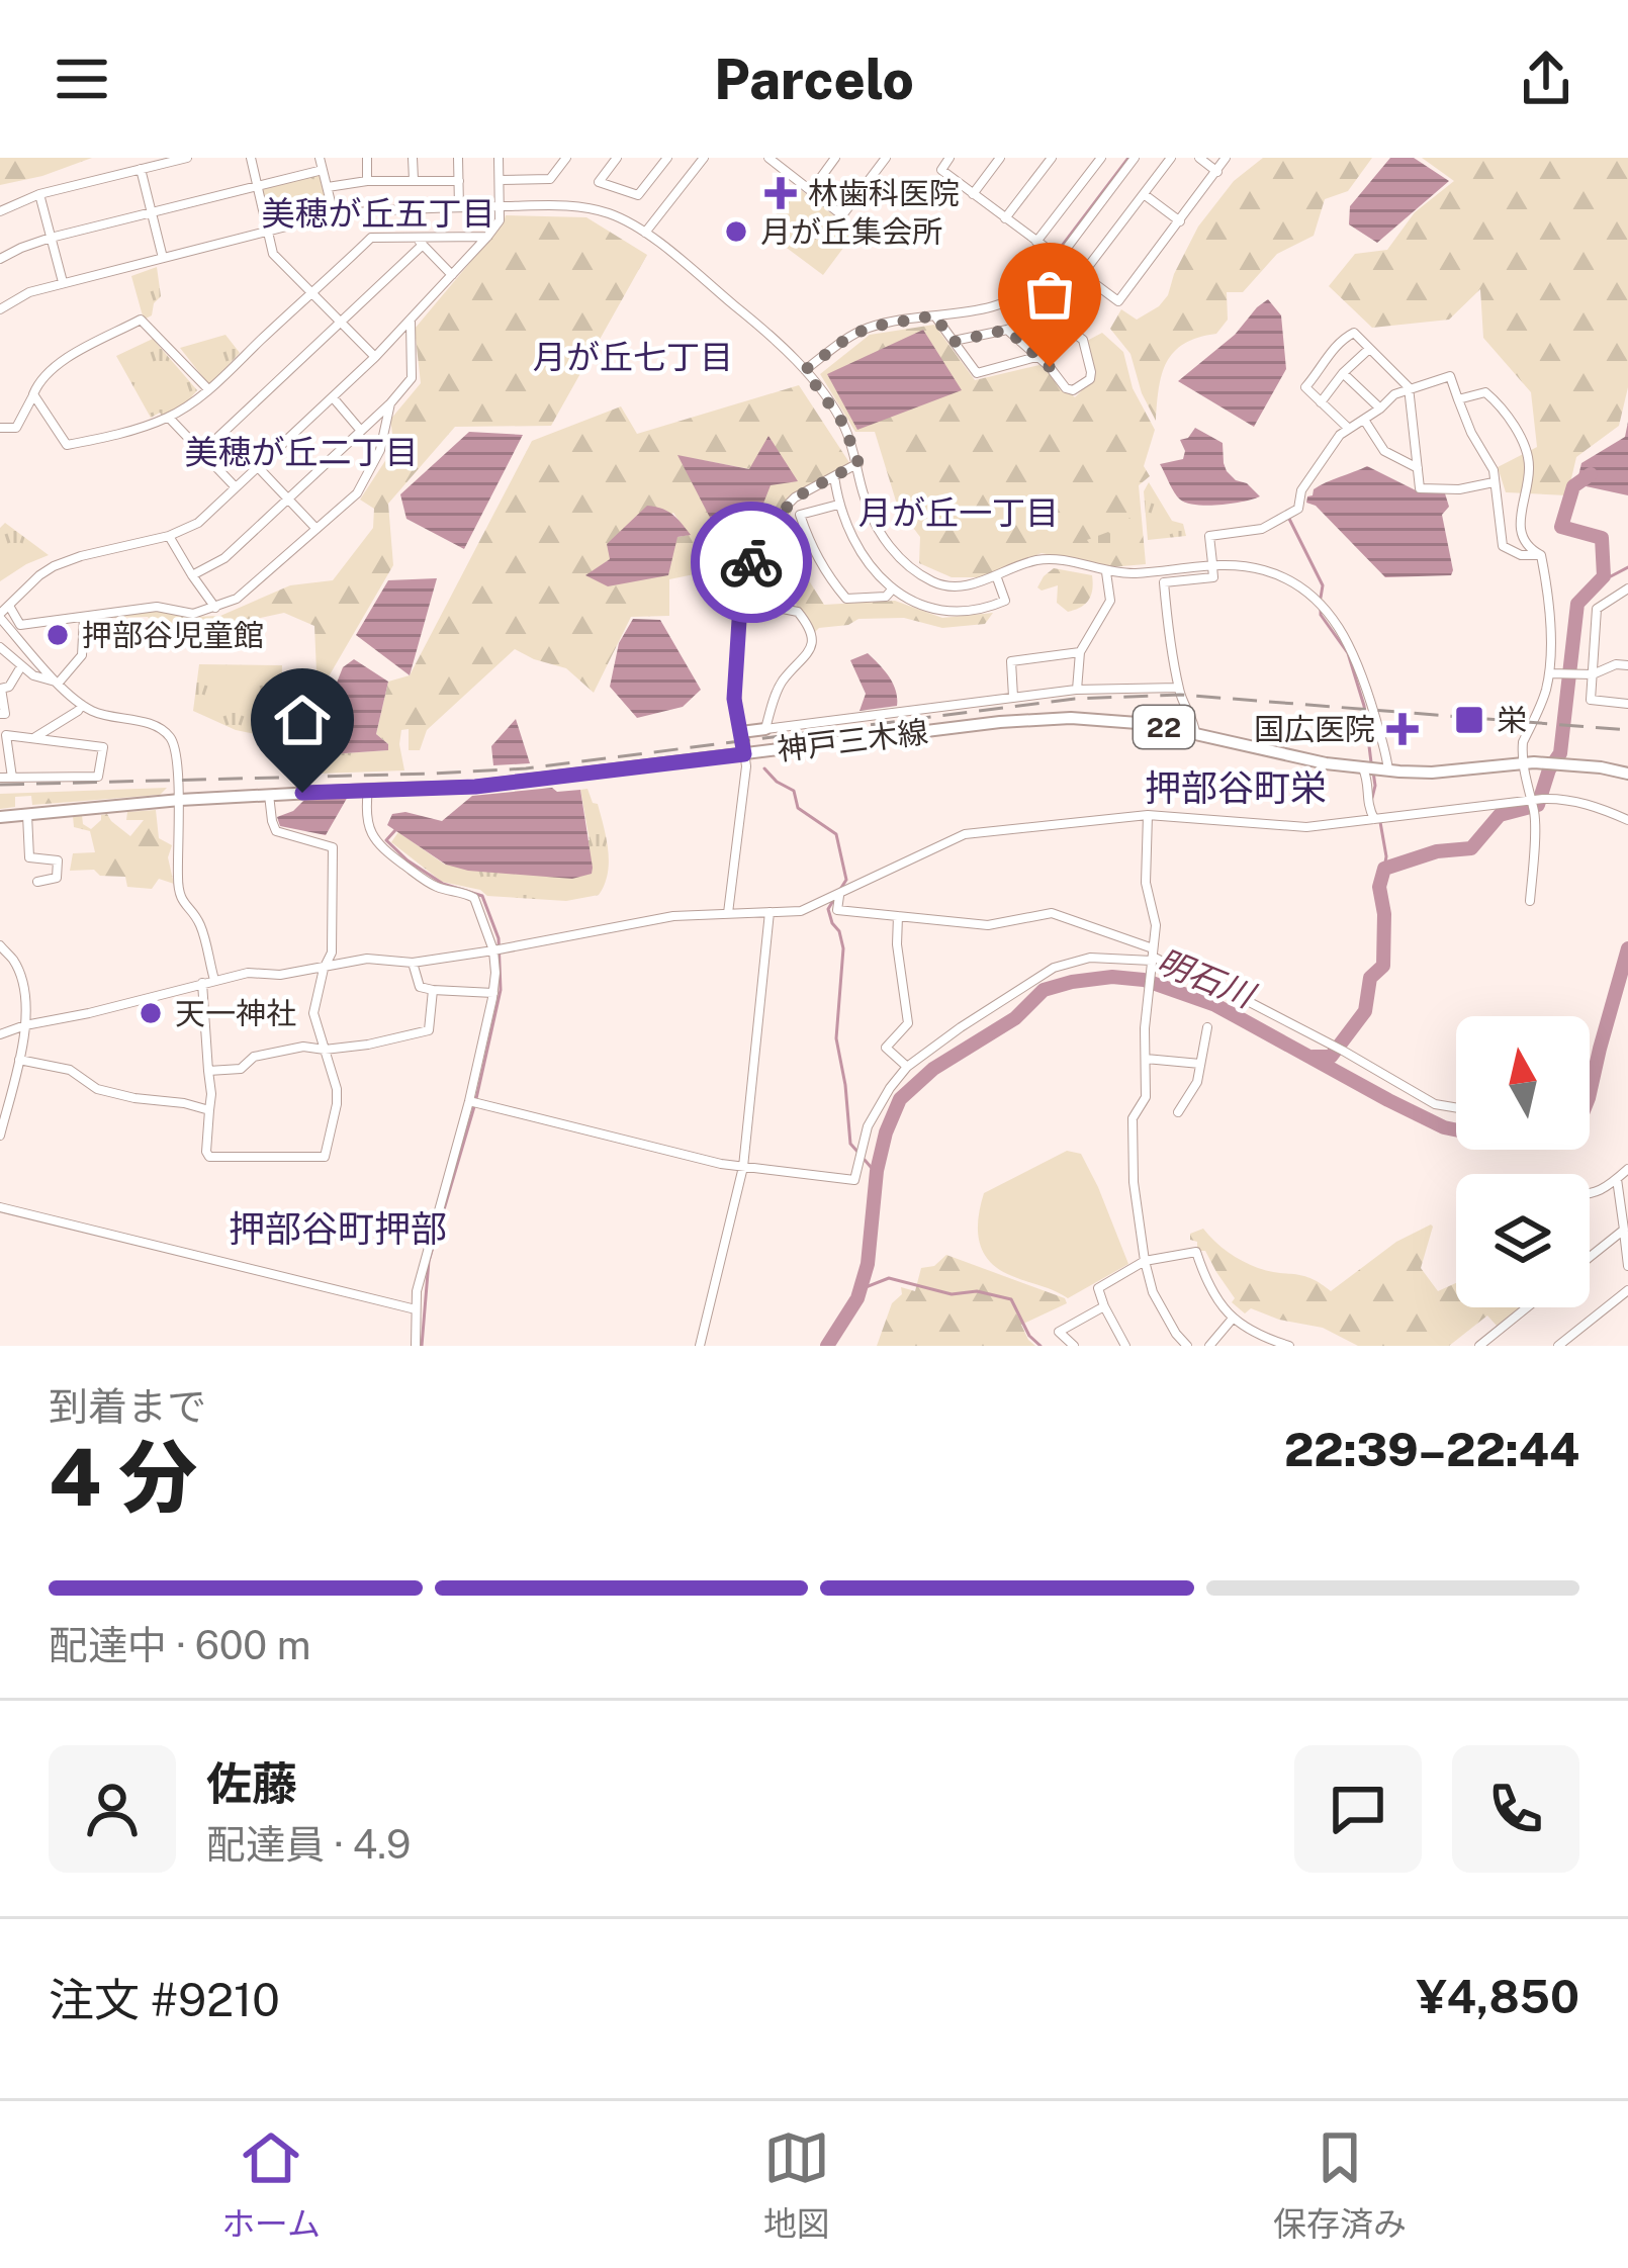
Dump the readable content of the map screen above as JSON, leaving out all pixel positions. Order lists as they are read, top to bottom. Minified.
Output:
{"streets":{"main road":["22","神戸三木線"]},"districts":["美穂が丘五丁目","月が丘七丁目","美穂が丘二丁目","月が丘一丁目","押部谷町栄","押部谷町押部"],"water":["明石川"],"places":{"health":["林歯科医院","国広医院"],"other":["月が丘集会所","押部谷児童館","天一神社"],"transit":["栄"]},"north":"top","page":{"header":"Parcelo","heading":["4 分","到着まで","22:39–22:44"],"panel":["佐藤","配達員 · 4.9","注文 #9210","¥4,850"],"bar":"配達中 · 600 m","tabs":["ホーム","地図","保存済み"]}}
